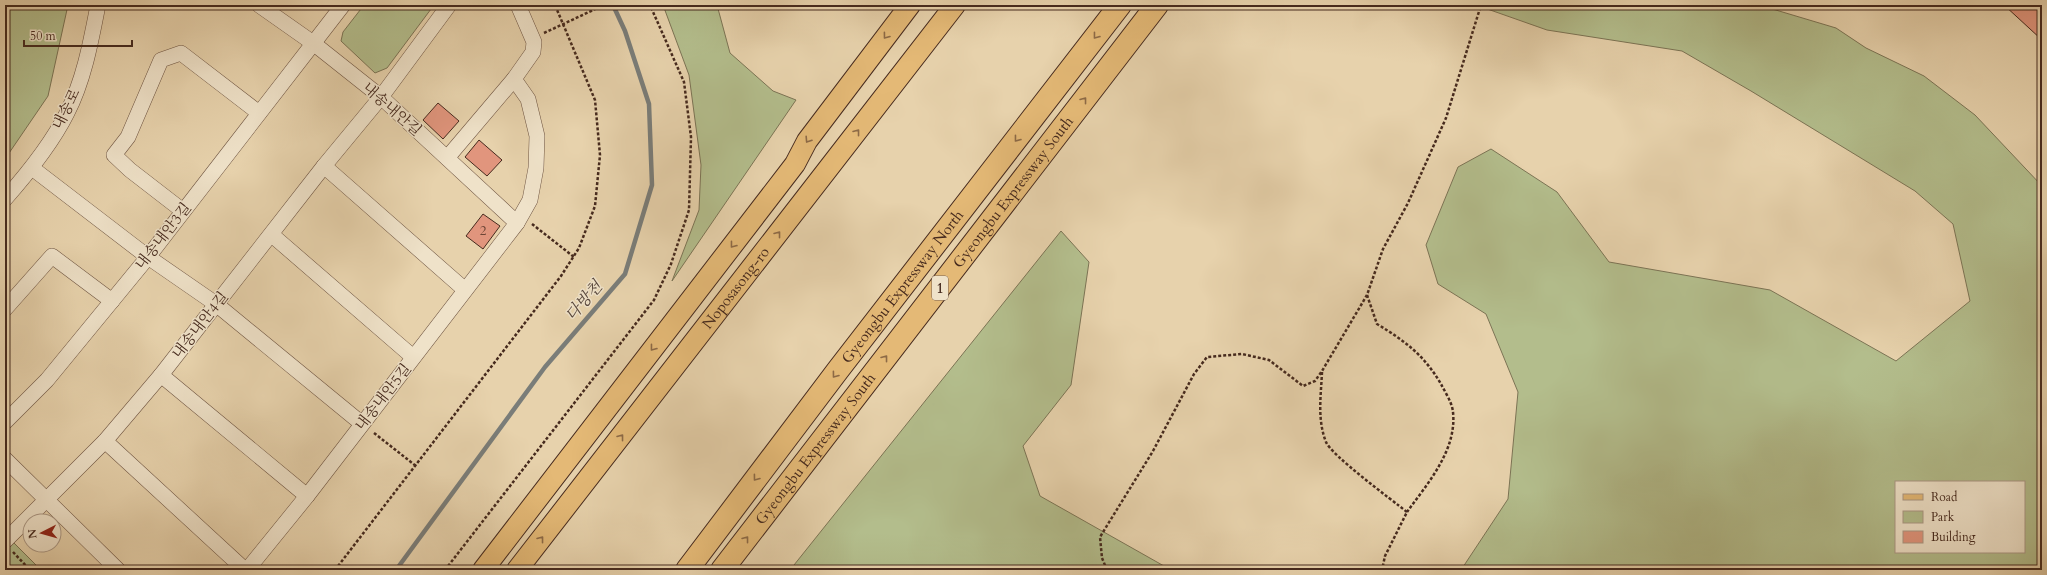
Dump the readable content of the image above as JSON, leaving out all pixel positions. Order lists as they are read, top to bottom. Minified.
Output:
{"streets":{"highway":["Gyeongbu Expressway South","Gyeongbu Expressway North","1"],"main road":["Noposasong-ro"],"street":["내송로","내송내안길","내송내안3길","내송내안4길","내송내안5길"]},"crossings":[["내송내안길","내송내안3길"],["내송내안길","내송내안4길"],["내송내안길","내송내안5길"]],"one_way":["Gyeongbu Expressway South","Gyeongbu Expressway North"],"water":["다방천"],"house_numbers":["2"],"legend":["Road","Park","Building"],"scale_bar":"50 m","north":"left"}
